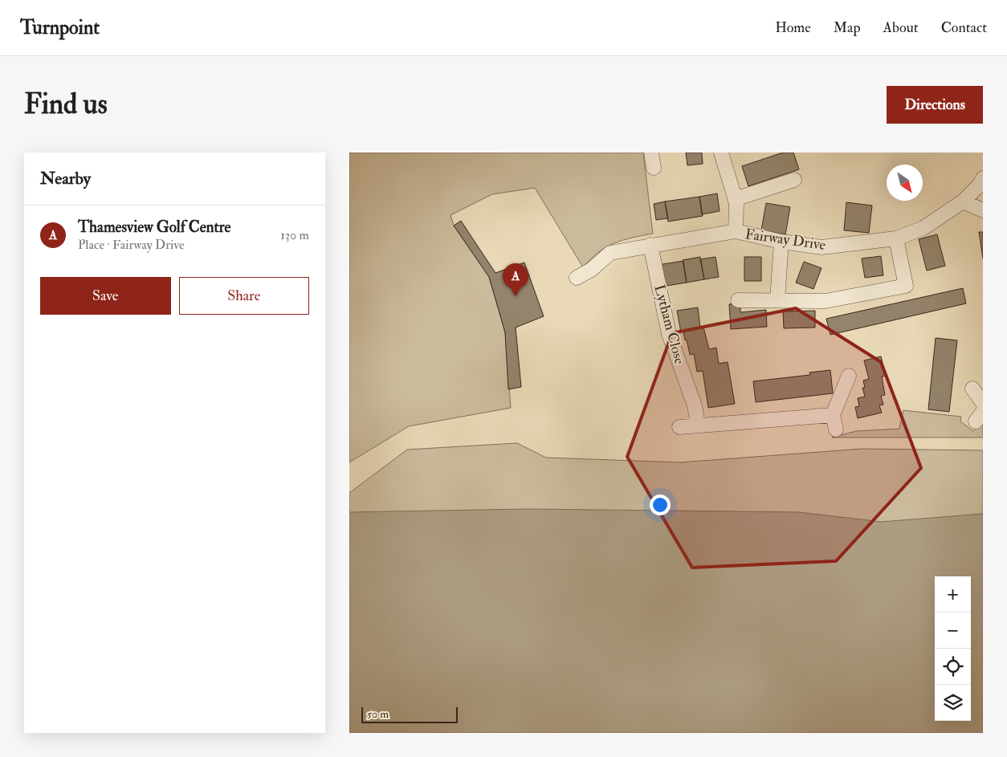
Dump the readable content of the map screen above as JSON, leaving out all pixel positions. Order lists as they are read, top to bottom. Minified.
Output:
{"streets":{"street":["Fairway Drive","Lytham Close"]},"crossings":[["Fairway Drive","Lytham Close"]],"scale_bar":"50 m","north":"bottom right","page":{"header":"Turnpoint","nav":["Home","Map","About","Contact"],"buttons":["Directions",["Save","Share"]],"title":"Find us","heading":"Nearby","list":[{"mark":"A","name":"Thamesview Golf Centre","note":"Place · Fairway Drive","value":"130 m"}],"pins":"A","map_buttons":["+","−"],"scale":"50 m"}}
